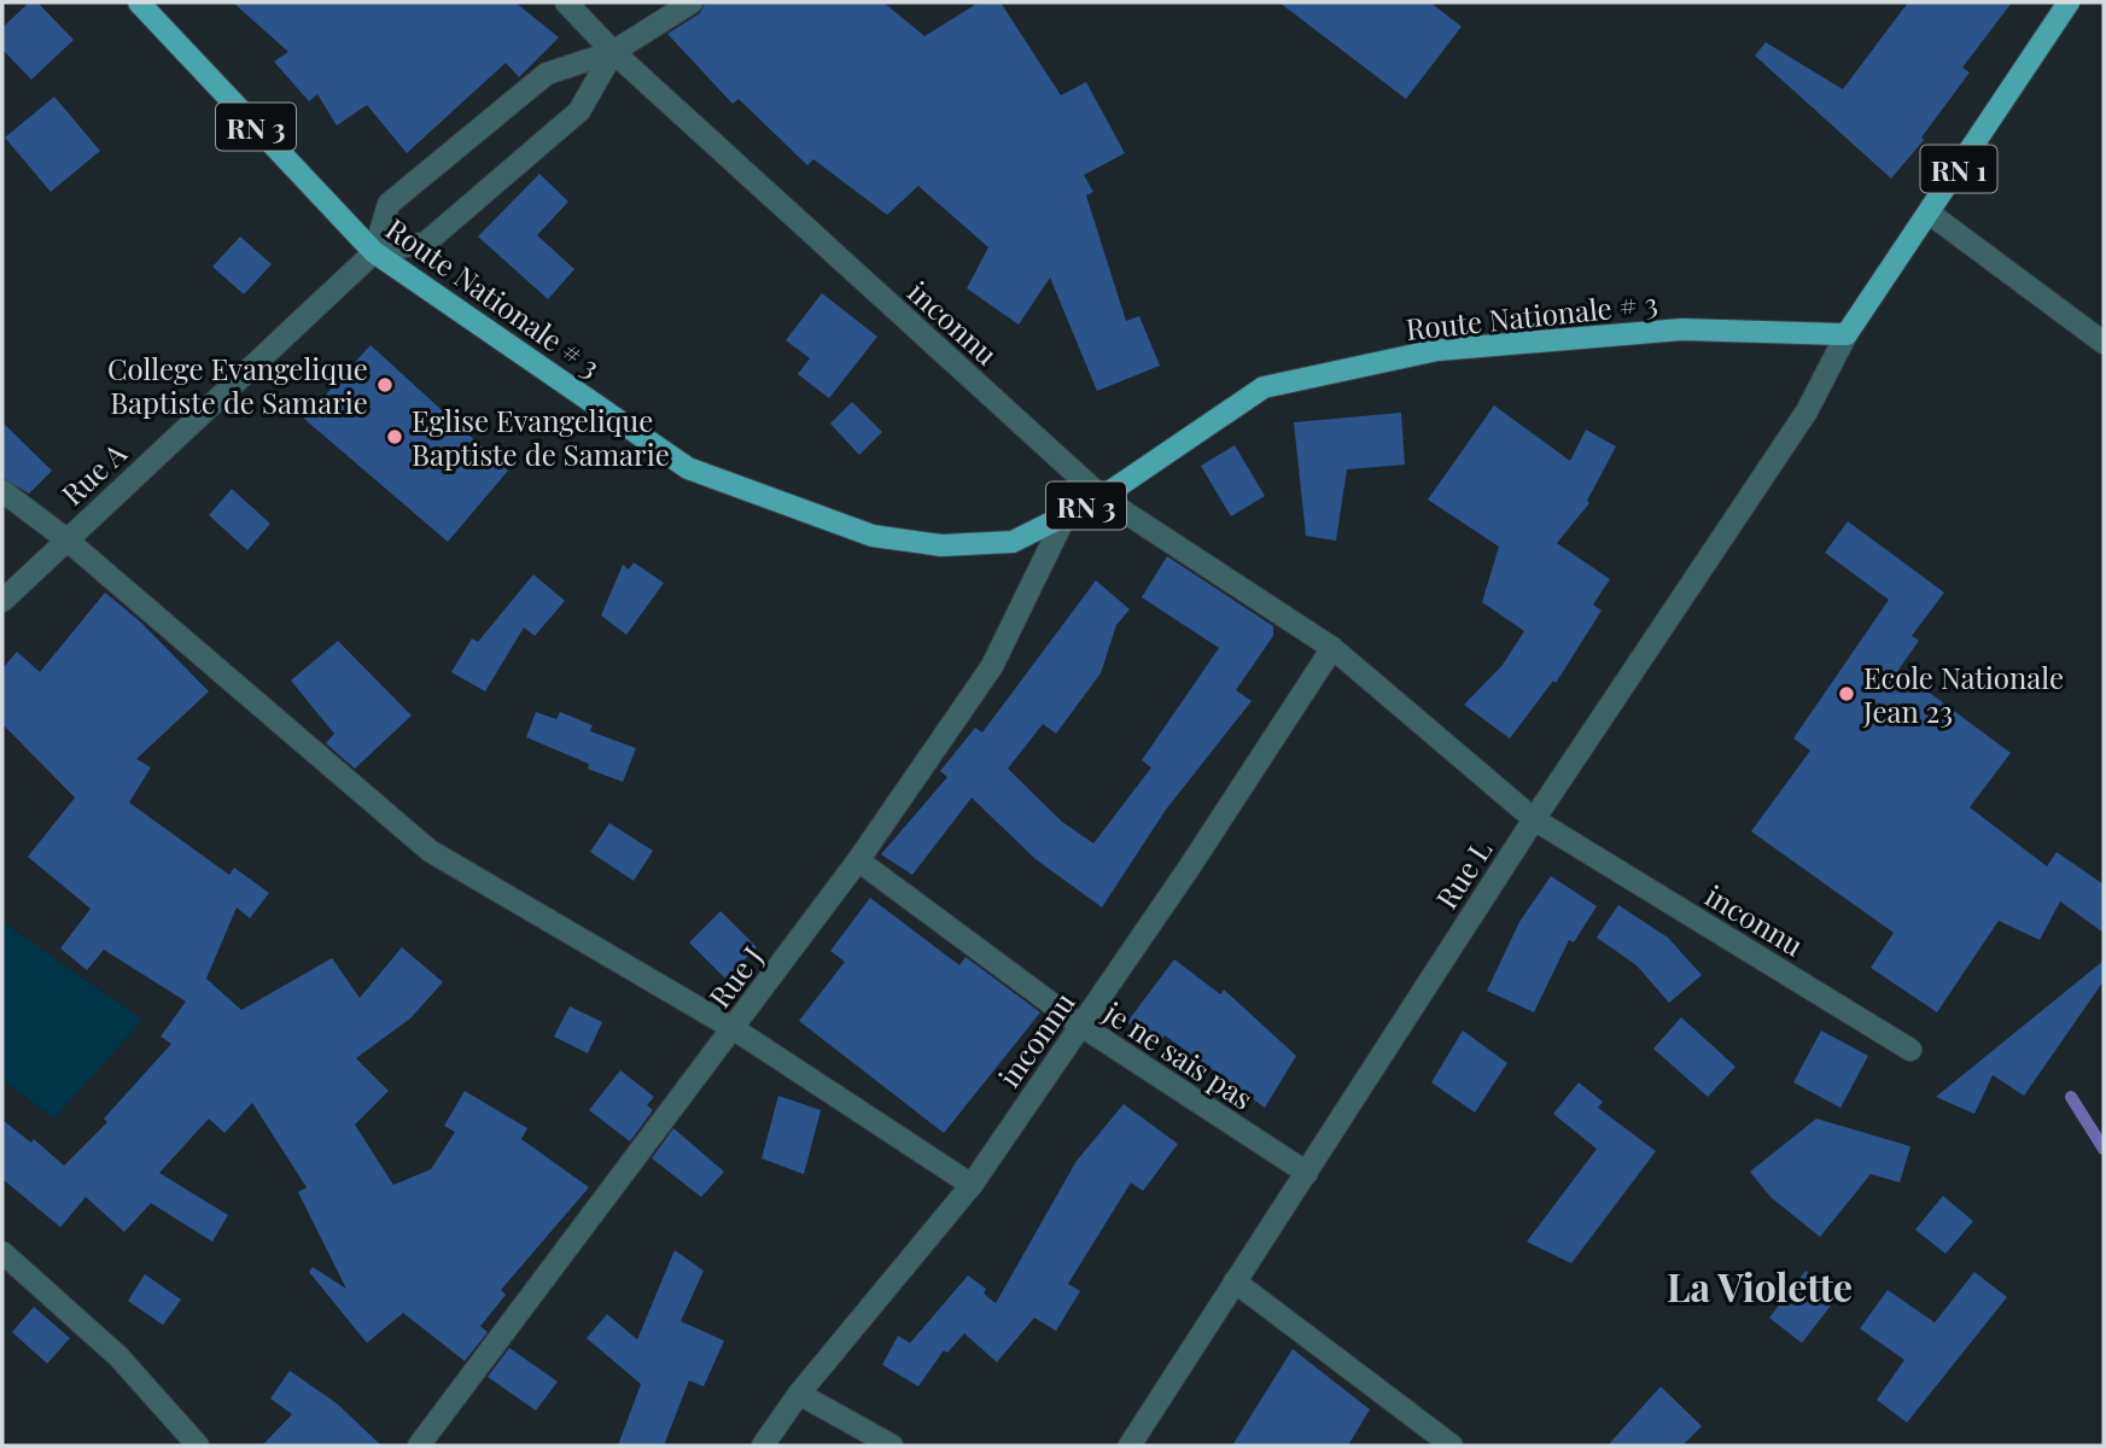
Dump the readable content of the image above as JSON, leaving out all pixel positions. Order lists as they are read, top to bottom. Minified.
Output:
{"streets":{"main road":["RN 3","RN 1","Route Nationale # 3"],"street":["inconnu","Rue A","Rue L","Rue J","je ne sais pas"]},"crossings":[["RN 1","Route Nationale # 3"],["RN 1","Rue L"],["Route Nationale # 3","inconnu"],["Route Nationale # 3","Rue A"],["Route Nationale # 3","Rue L"],["Route Nationale # 3","Rue J"],["inconnu","Rue L"],["inconnu","je ne sais pas"],["Rue L","je ne sais pas"],["Rue J","je ne sais pas"]],"districts":["La Violette"],"places":["College Evangelique Baptiste de Samarie","Eglise Evangelique Baptiste de Samarie","Ecole Nationale Jean 23"]}
